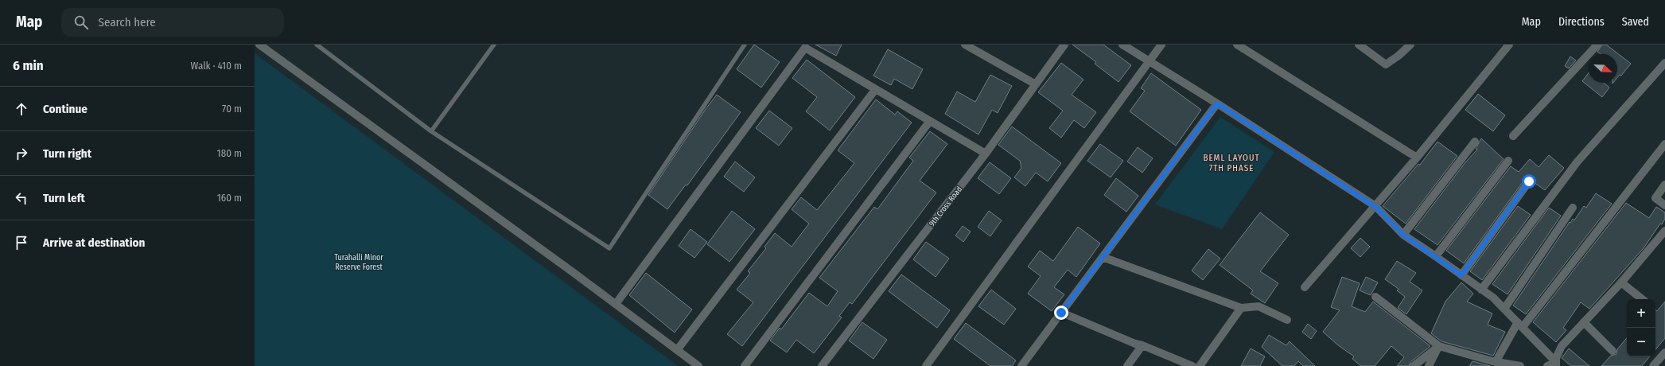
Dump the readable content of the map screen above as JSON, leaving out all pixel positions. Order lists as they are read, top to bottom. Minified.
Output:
{"streets":{"street":["9th Cross Road"]},"districts":["BEML LAYOUT 7TH PHASE"],"parks":["Turahalli Minor Reserve Forest"],"north":"bottom right","page":{"header":"Map","search":"Search here","nav":["Map","Directions","Saved"],"heading":["6 min","Walk · 410 m"],"list":[["Continue","70 m"],["Turn right","180 m"],["Turn left","160 m"],"Arrive at destination"],"map_buttons":["+","−"]}}
